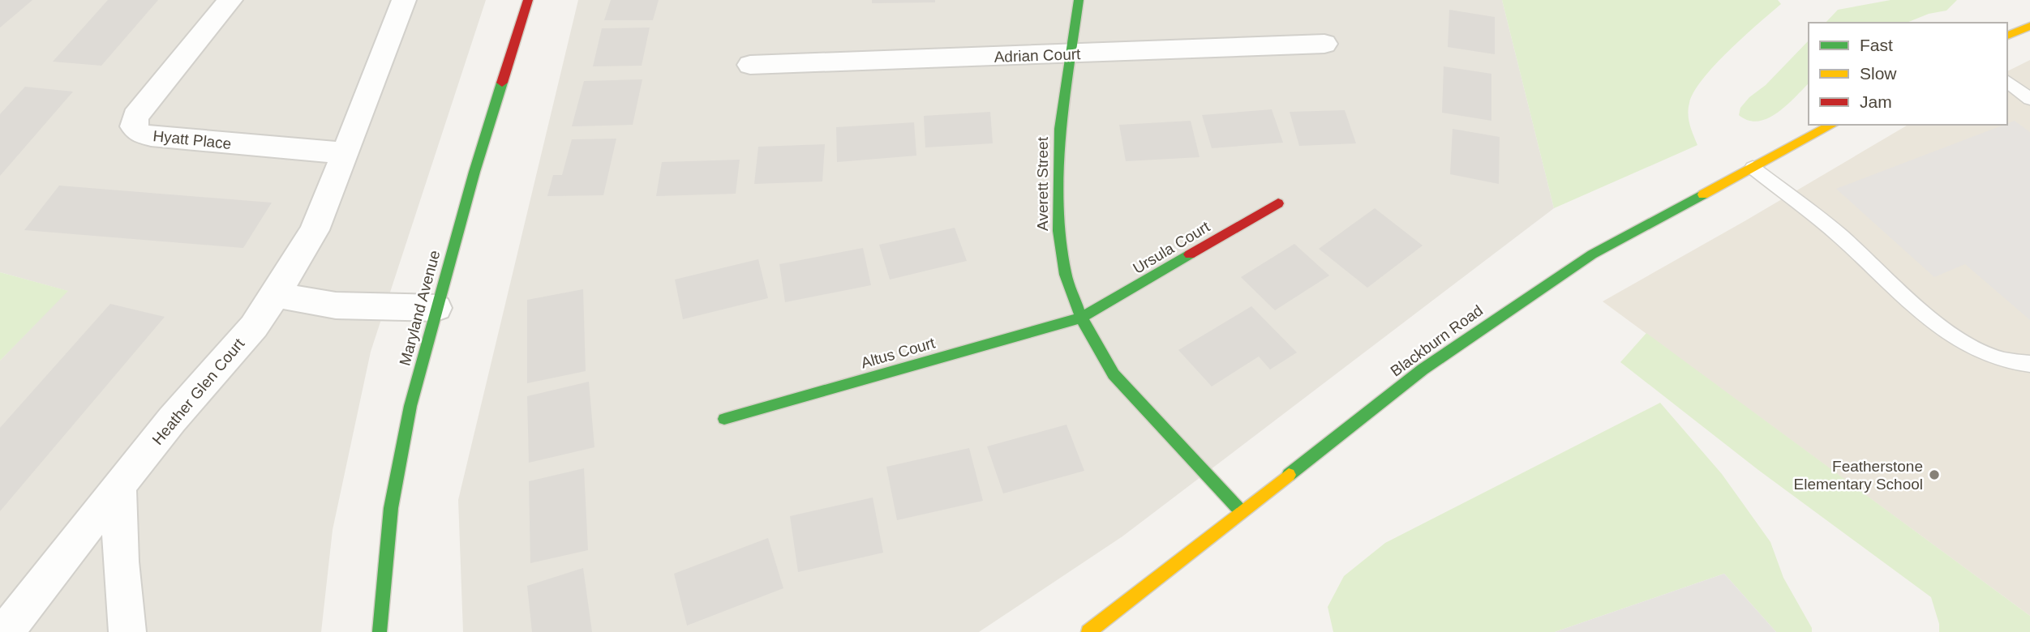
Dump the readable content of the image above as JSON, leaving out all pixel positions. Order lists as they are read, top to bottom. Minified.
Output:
{"streets":{"street":["Adrian Court","Hyatt Place","Averett Street","Ursula Court","Maryland Avenue","Blackburn Road","Altus Court","Heather Glen Court"]},"crossings":[["Adrian Court","Averett Street"],["Averett Street","Ursula Court"],["Averett Street","Blackburn Road"],["Averett Street","Altus Court"],["Ursula Court","Altus Court"]],"places":["Featherstone Elementary School"],"legend":["Fast","Slow","Jam"]}
